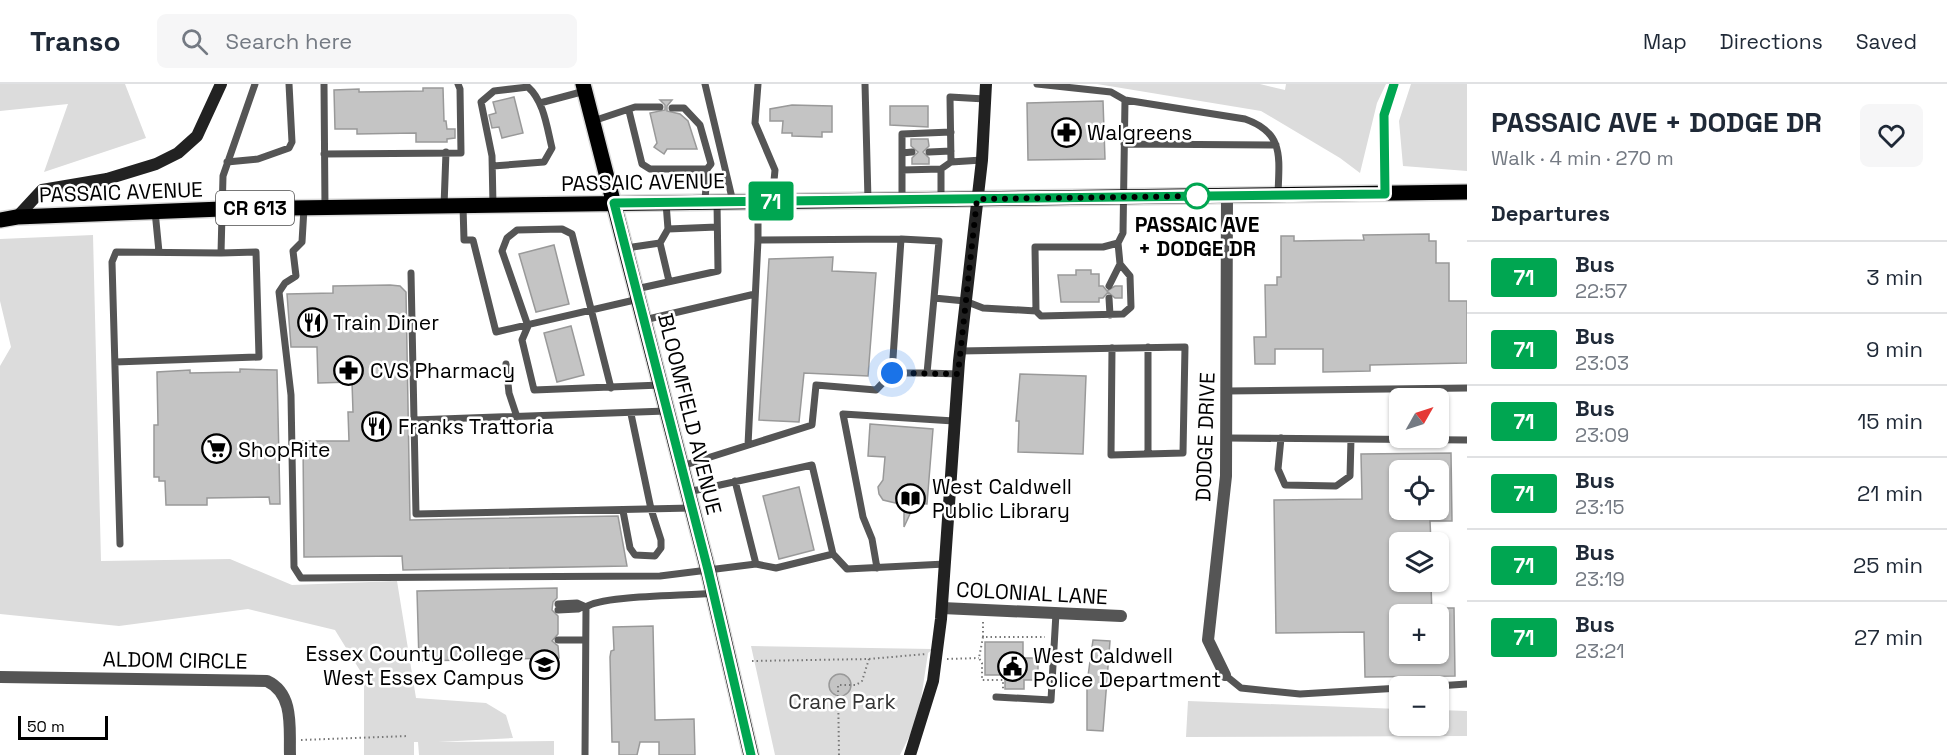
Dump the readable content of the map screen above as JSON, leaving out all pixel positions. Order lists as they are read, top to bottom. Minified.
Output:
{"streets":{"main road":["PASSAIC AVENUE","CR 613","BLOOMFIELD AVENUE"],"street":["DODGE DRIVE","COLONIAL LANE","ALDOM CIRCLE"]},"crossings":[["PASSAIC AVENUE","BLOOMFIELD AVENUE"],["PASSAIC AVENUE","DODGE DRIVE"]],"parks":["Crane Park"],"places":{"pharmacy":["Walgreens","CVS Pharmacy"],"other":["PASSAIC AVE + DODGE DR"],"restaurant":["Train Diner","Franks Trattoria"],"supermarket":["ShopRite"],"library":["West Caldwell Public Library"],"school or university":["Essex County College West Essex Campus"],"public building":["West Caldwell Police Department"]},"lines":["bus line 71"],"scale_bar":"50 m","north":"top right","page":{"header":"Transo","search":"Search here","nav":["Map","Directions","Saved"],"on_map":"71","heading":[["PASSAIC AVE + DODGE DR","Walk · 4 min · 270 m"],"Departures"],"list":[{"mark":"71","name":"Bus","note":"22:57","value":"3 min"},{"mark":"71","name":"Bus","note":"23:03","value":"9 min"},{"mark":"71","name":"Bus","note":"23:09","value":"15 min"},{"mark":"71","name":"Bus","note":"23:15","value":"21 min"},{"mark":"71","name":"Bus","note":"23:19","value":"25 min"},{"mark":"71","name":"Bus","note":"23:21","value":"27 min"}],"map_buttons":["+","−"],"scale":"50 m"}}
